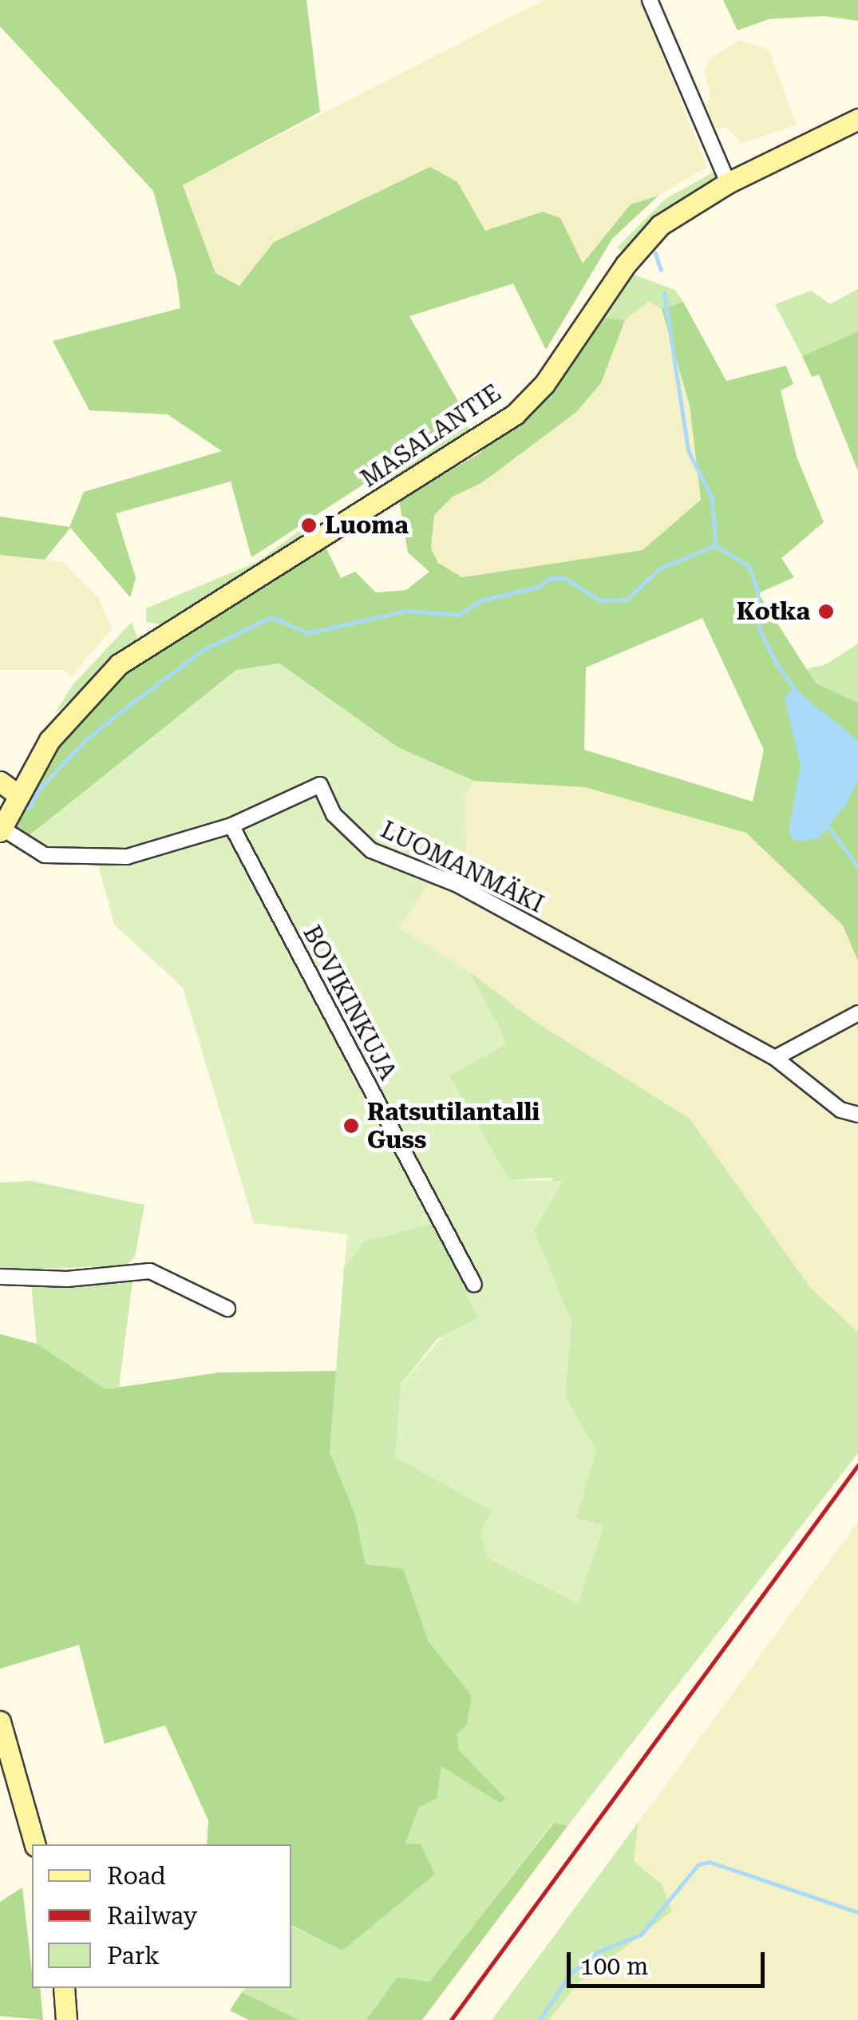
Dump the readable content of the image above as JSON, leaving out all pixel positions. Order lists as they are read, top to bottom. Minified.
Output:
{"streets":{"street":["MASALANTIE","LUOMANMÄKI","BOVIKINKUJA"]},"crossings":[["MASALANTIE","LUOMANMÄKI"],["LUOMANMÄKI","BOVIKINKUJA"]],"places":["Luoma","Kotka","Ratsutilantalli Guss"],"legend":["Road","Railway","Park"],"scale_bar":"100 m"}
